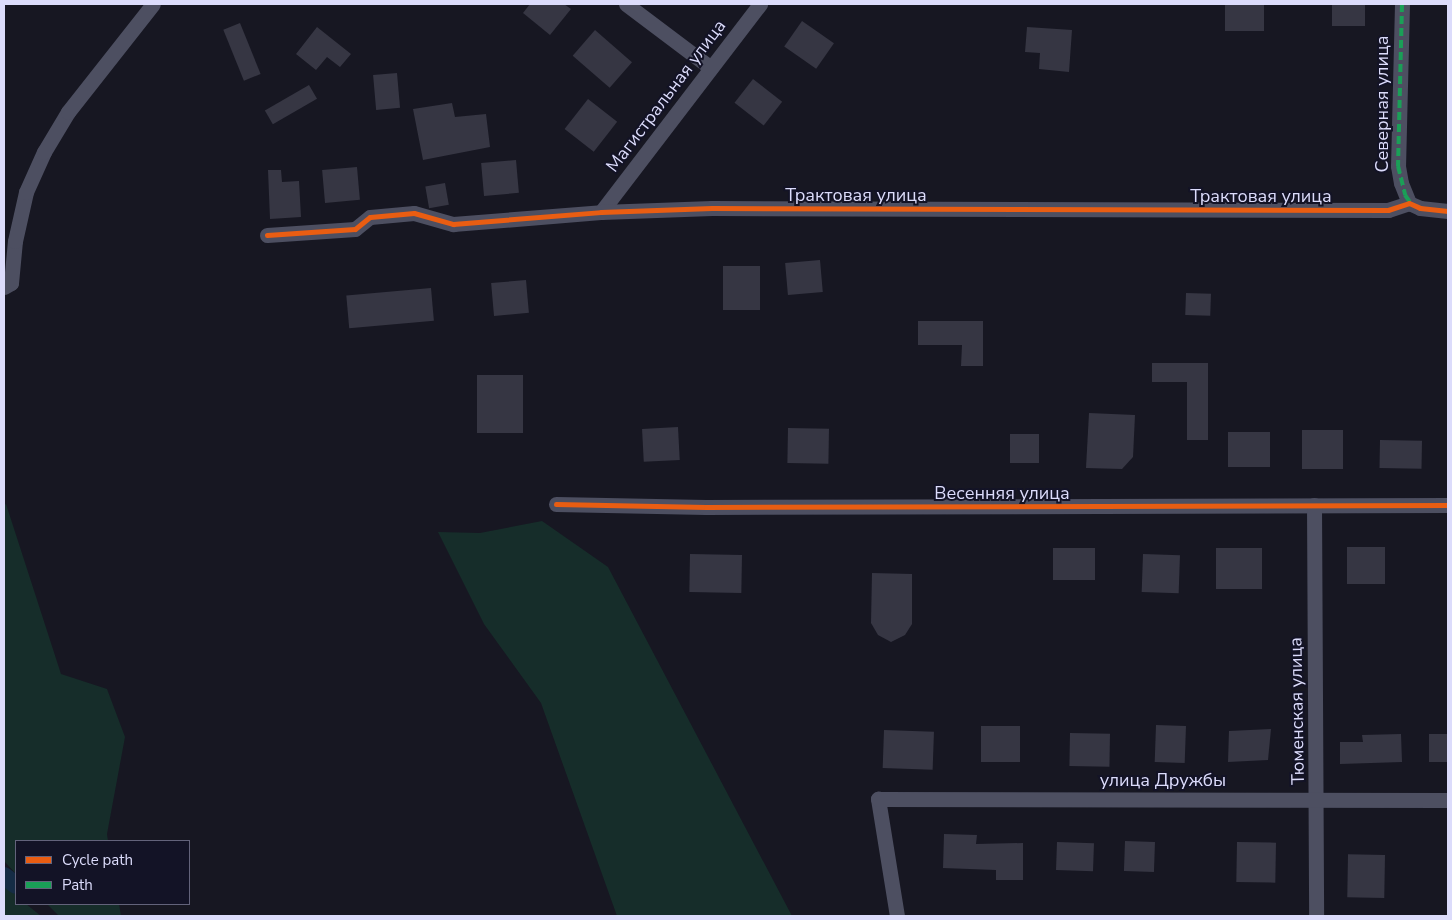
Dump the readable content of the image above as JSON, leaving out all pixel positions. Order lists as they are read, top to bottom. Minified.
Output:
{"streets":{"street":["Магистральная улица","Северная улица","Трактовая улица","Весенняя улица","Тюменская улица","улица Дружбы"]},"crossings":[["Магистральная улица","Трактовая улица"],["Северная улица","Трактовая улица"],["Весенняя улица","Тюменская улица"],["Тюменская улица","улица Дружбы"]],"legend":["Cycle path","Path"]}
